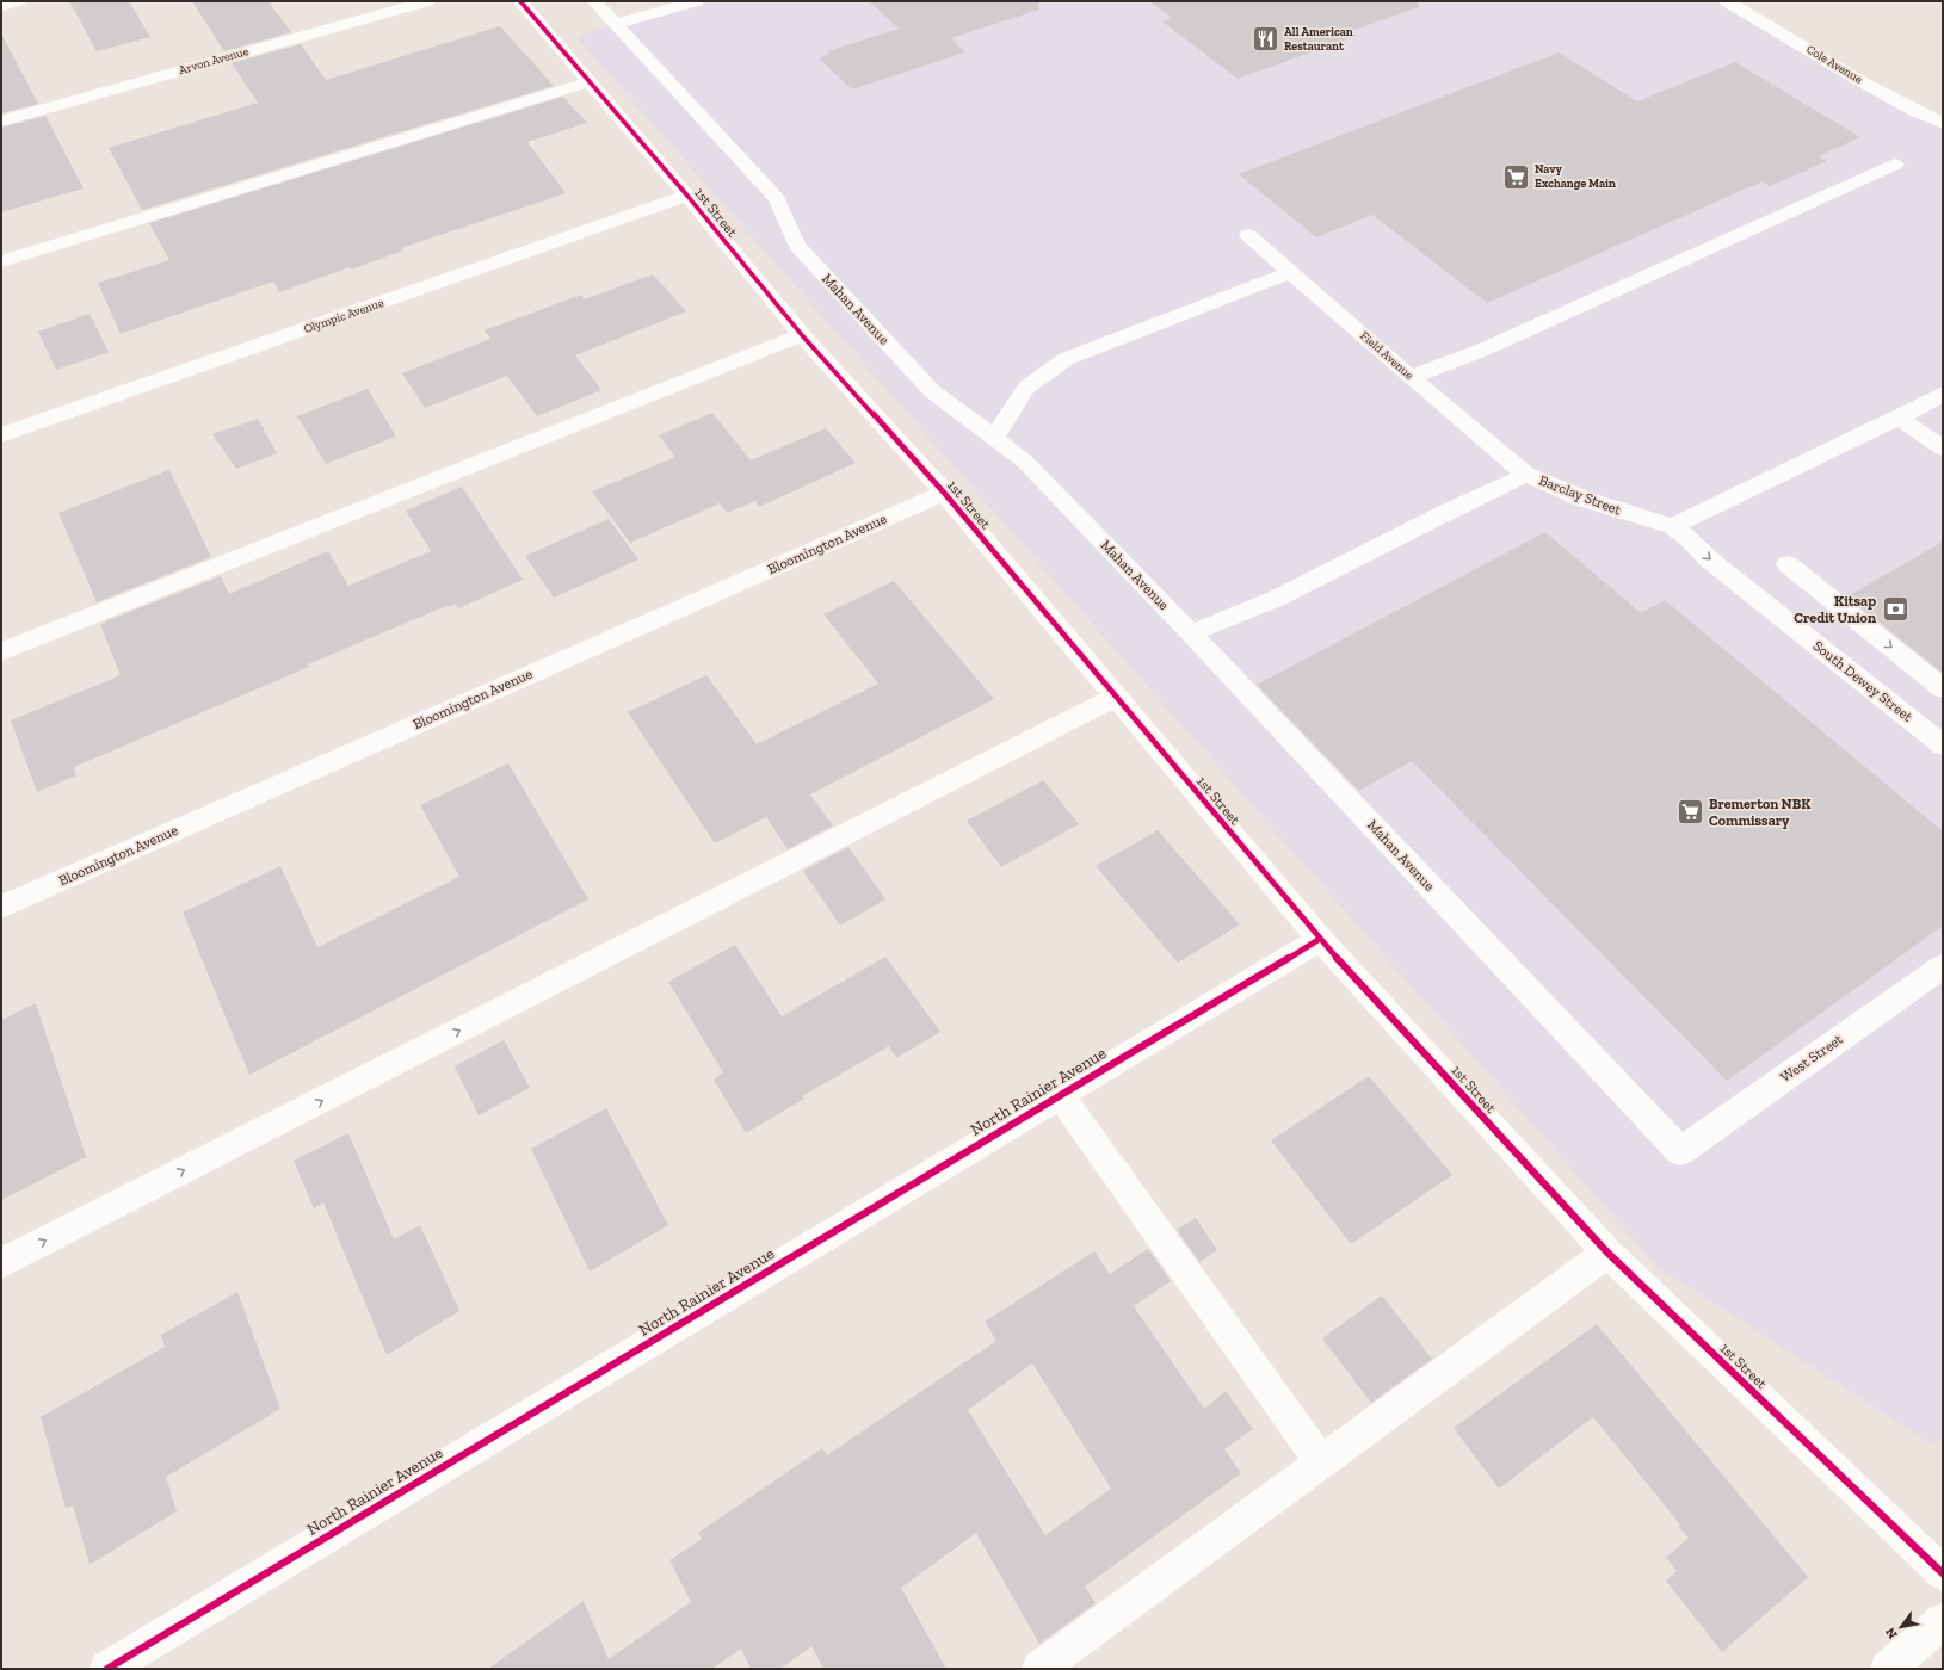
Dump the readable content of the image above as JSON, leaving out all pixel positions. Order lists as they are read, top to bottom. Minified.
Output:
{"streets":{"street":["Arvon Avenue","Cole Avenue","1st Street","Mahan Avenue","Olympic Avenue","Field Avenue","Barclay Street","Bloomington Avenue","South Dewey Street","West Street","North Rainier Avenue"]},"crossings":[["1st Street","Olympic Avenue"],["1st Street","Bloomington Avenue"],["1st Street","North Rainier Avenue"],["Mahan Avenue","Barclay Street"],["Mahan Avenue","West Street"],["Field Avenue","Barclay Street"],["Barclay Street","South Dewey Street"]],"places":{"restaurant":["All American Restaurant"],"supermarket":["Navy Exchange Main","Bremerton NBK Commissary"],"bank":["Kitsap Credit Union"]},"north":"bottom left"}
